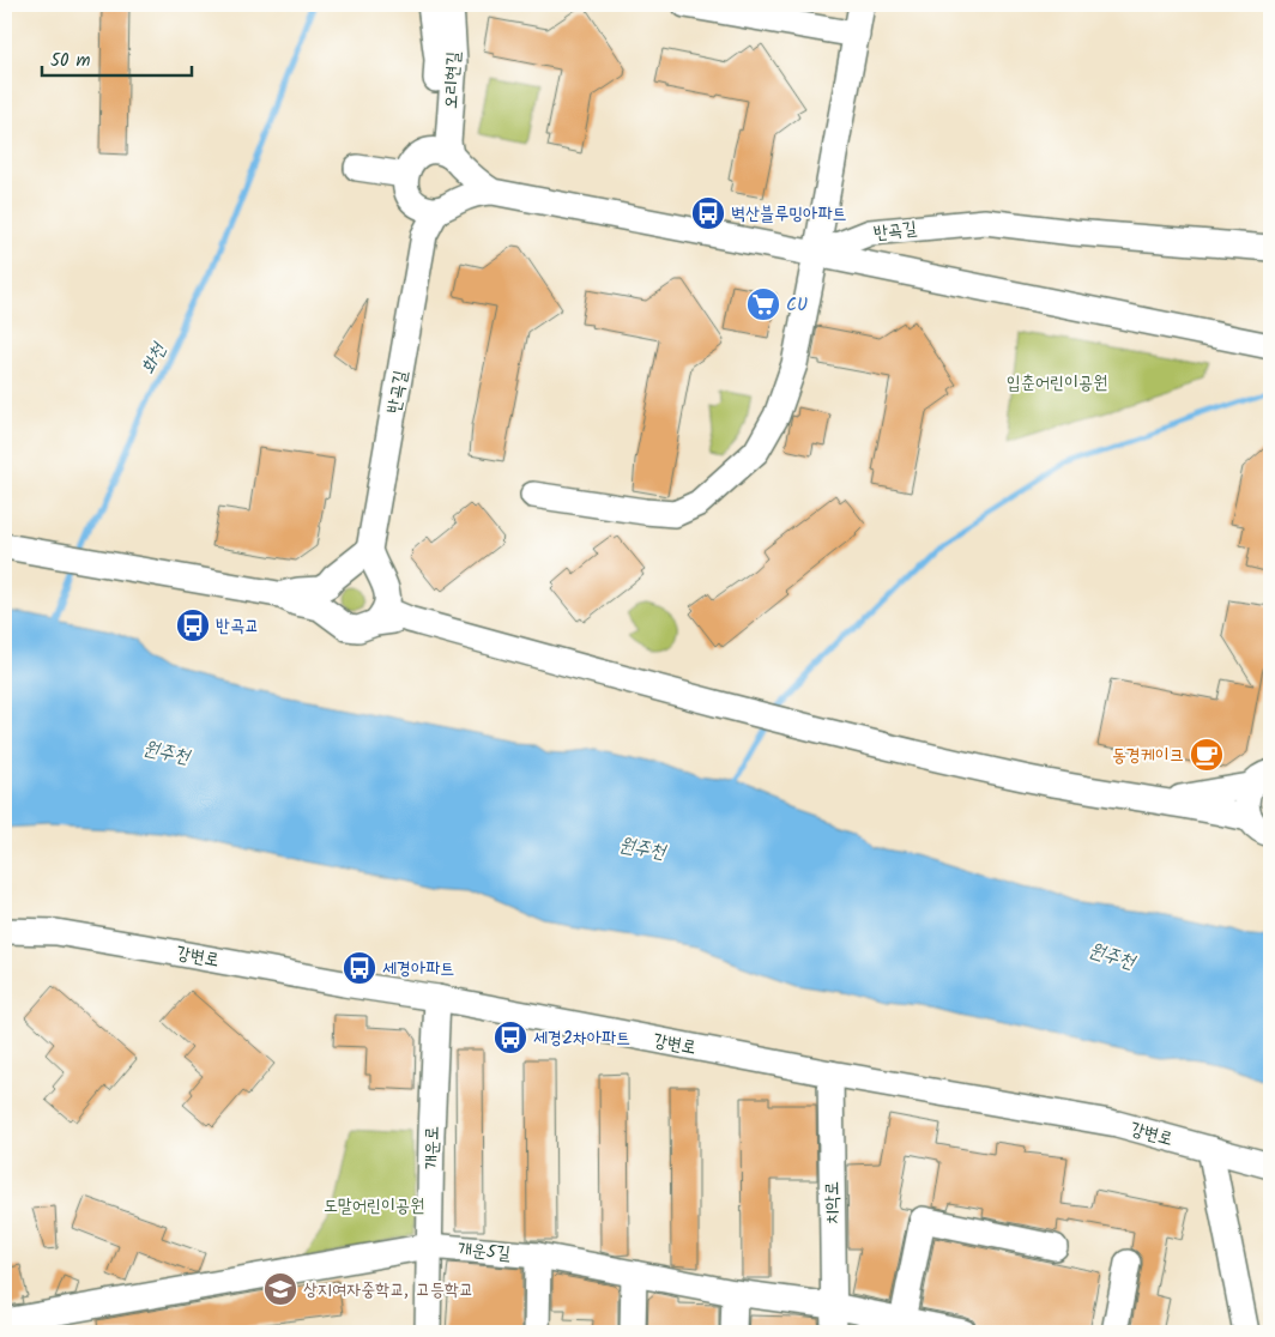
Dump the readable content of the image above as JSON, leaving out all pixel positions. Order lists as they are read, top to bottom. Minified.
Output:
{"streets":{"street":["오리현길","반곡길","강변로","개운로","치악로","개운5길"]},"crossings":[["오리현길","반곡길"],["강변로","개운로"],["강변로","치악로"],["개운로","개운5길"],["치악로","개운5길"]],"water":["화천","원주천"],"parks":["입춘어린이공원","도말어린이공원"],"places":{"bus stop":["벽산블루밍아파트","반곡교","세경아파트","세경2차아파트"],"supermarket":["CU"],"cafe":["동경케이크"],"school or university":["상지여자중학교, 고등학교"]},"scale_bar":"50 m"}
